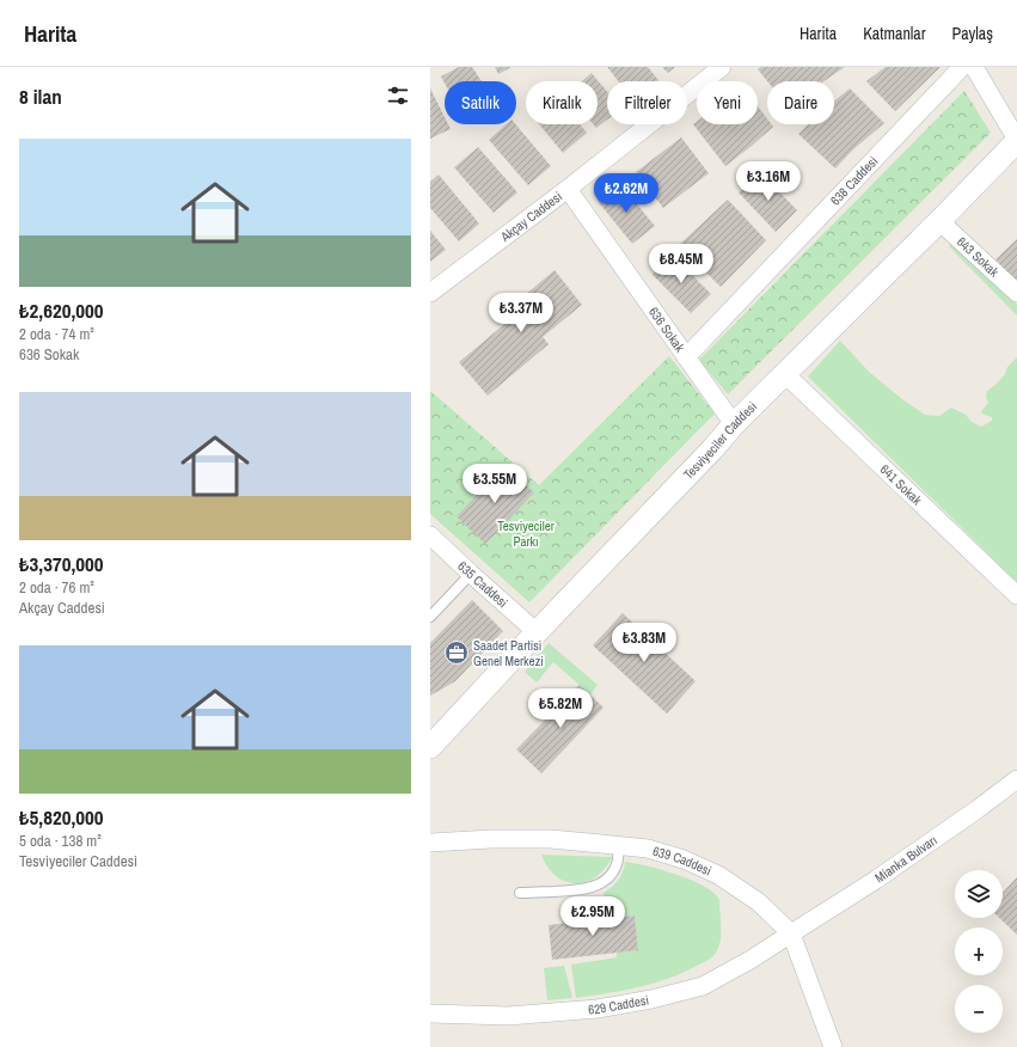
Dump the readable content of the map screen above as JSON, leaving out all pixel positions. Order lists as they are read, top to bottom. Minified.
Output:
{"streets":{"street":["638 Caddesi","Akçay Caddesi","643 Sokak","636 Sokak","Tesviyeciler Caddesi","641 Sokak","635 Caddesi","Mianka Bulvarı","639 Caddesi","629 Caddesi"]},"crossings":[["638 Caddesi","636 Sokak"],["Akçay Caddesi","636 Sokak"],["643 Sokak","Tesviyeciler Caddesi"],["636 Sokak","Tesviyeciler Caddesi"],["Tesviyeciler Caddesi","641 Sokak"],["Tesviyeciler Caddesi","635 Caddesi"],["Mianka Bulvarı","639 Caddesi"],["Mianka Bulvarı","629 Caddesi"],["639 Caddesi","629 Caddesi"]],"parks":["Tesviyeciler Parkı"],"places":{"office":["Saadet Partisi Genel Merkezi"]},"page":{"header":"Harita","nav":["Harita","Katmanlar","Paylaş"],"heading":"8 ilan","chip":["Satılık","Kiralık","Filtreler","Yeni","Daire"],"list":[{"name":"₺2,620,000","note":"2 oda · 74 m² · 636 Sokak"},{"name":"₺3,370,000","note":"2 oda · 76 m² · Akçay Caddesi"},{"name":"₺5,820,000","note":"5 oda · 138 m² · Tesviyeciler Caddesi"}],"price":["₺3.16M","₺2.62M","₺8.45M","₺3.37M","₺3.55M","₺3.83M","₺5.82M","₺2.95M"],"map_buttons":["+","−"]}}
